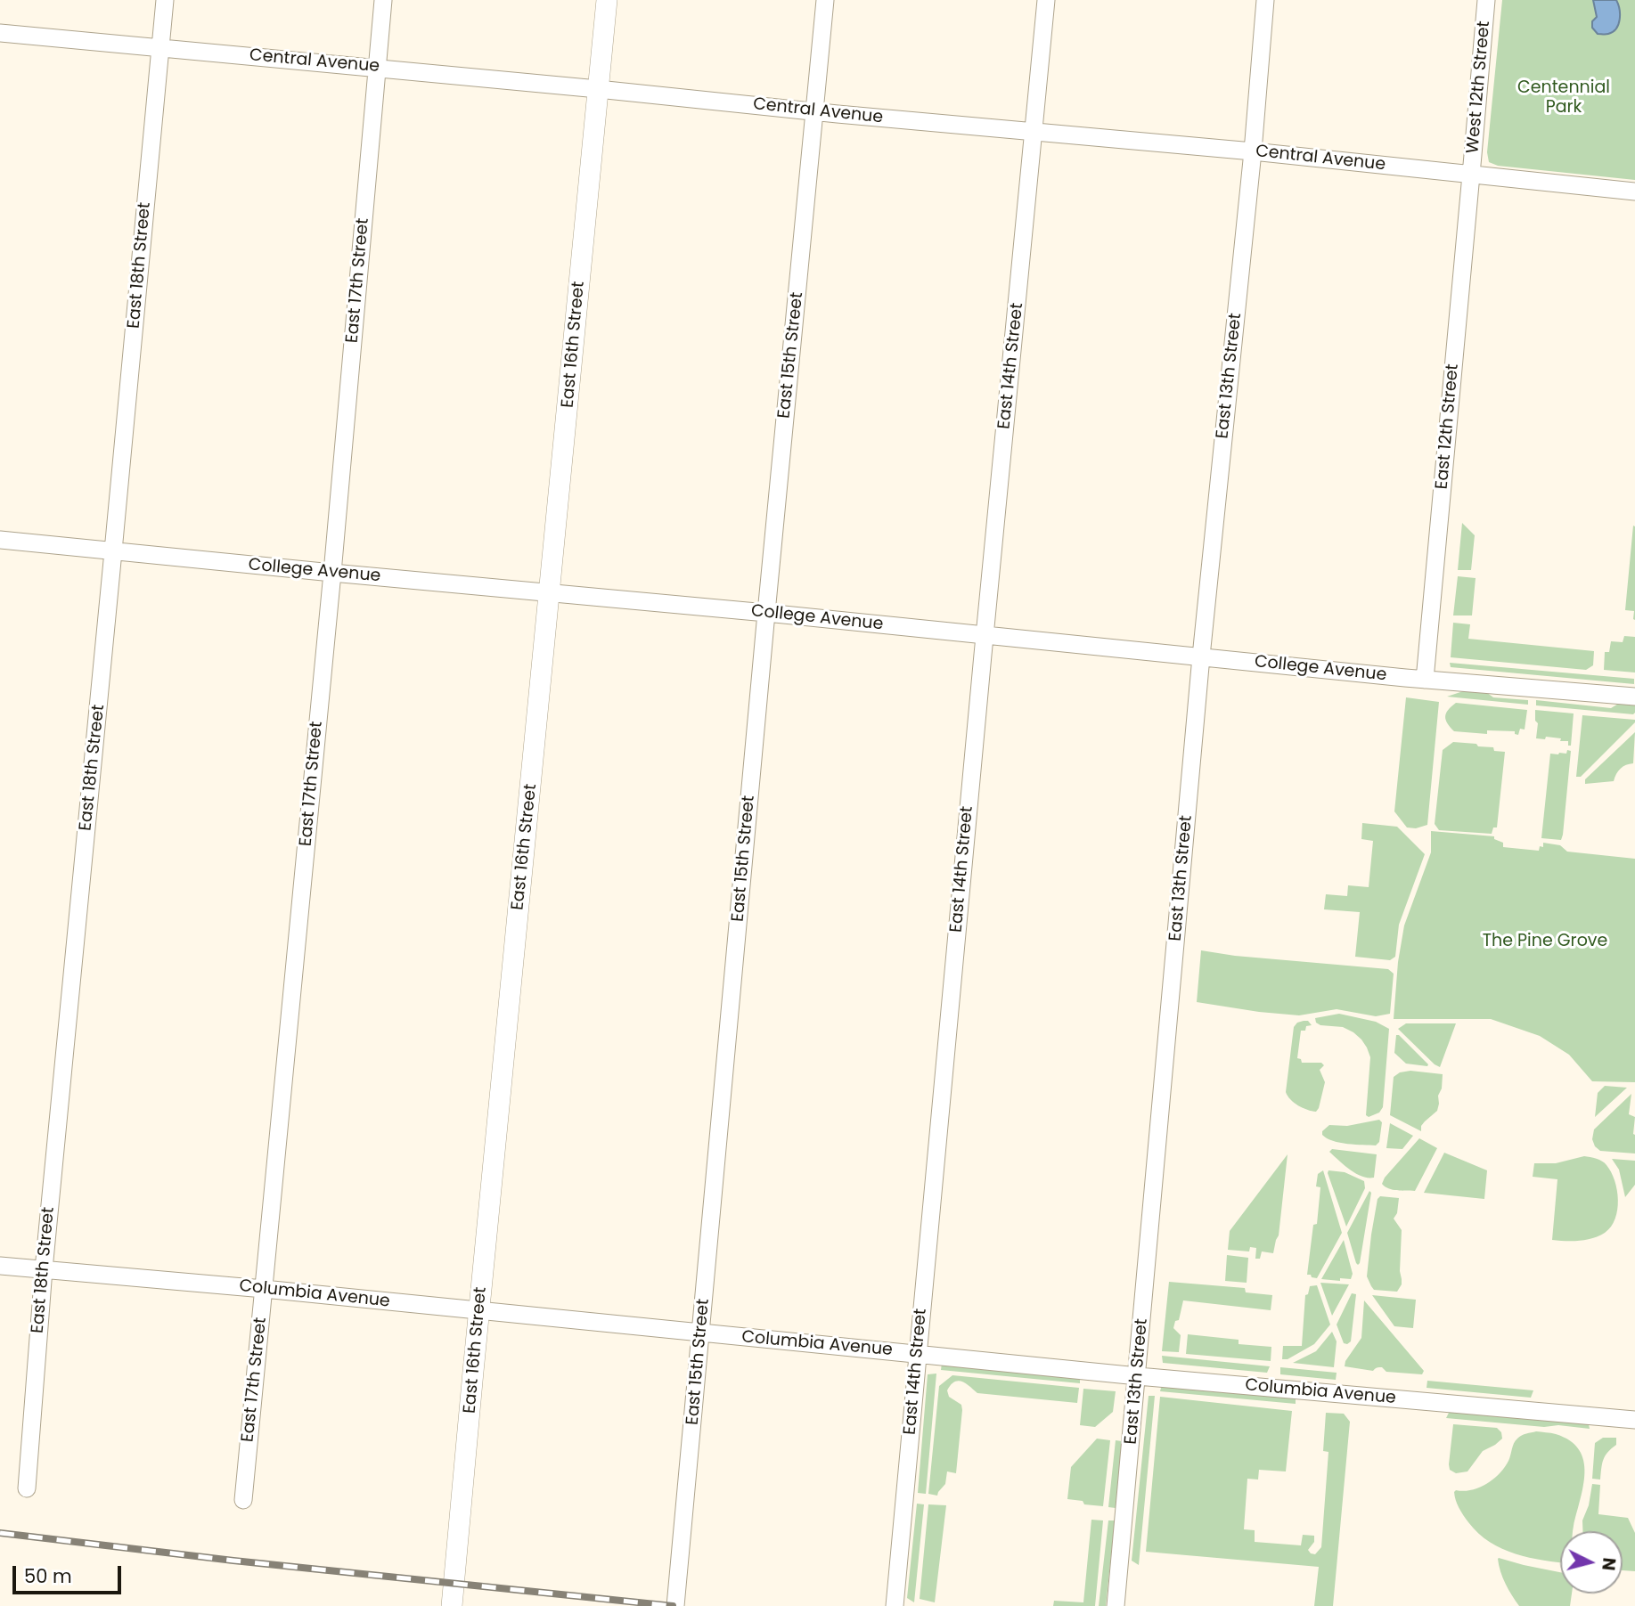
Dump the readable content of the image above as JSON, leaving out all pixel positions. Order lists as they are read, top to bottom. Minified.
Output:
{"streets":{"main road":["East 16th Street"],"street":["Central Avenue","West 12th Street","East 18th Street","East 17th Street","East 15th Street","East 14th Street","East 13th Street","East 12th Street","College Avenue","Columbia Avenue"]},"crossings":[["Central Avenue","West 12th Street"],["Central Avenue","East 18th Street"],["Central Avenue","East 17th Street"],["Central Avenue","East 16th Street"],["Central Avenue","East 15th Street"],["Central Avenue","East 14th Street"],["Central Avenue","East 13th Street"],["Central Avenue","East 12th Street"],["West 12th Street","East 12th Street"],["East 18th Street","College Avenue"],["East 18th Street","Columbia Avenue"],["East 17th Street","College Avenue"],["East 17th Street","Columbia Avenue"],["East 16th Street","College Avenue"],["East 16th Street","Columbia Avenue"],["East 15th Street","College Avenue"],["East 15th Street","Columbia Avenue"],["East 14th Street","College Avenue"],["East 14th Street","Columbia Avenue"],["East 13th Street","College Avenue"],["East 13th Street","Columbia Avenue"],["East 12th Street","College Avenue"]],"parks":["Centennial Park","The Pine Grove"],"scale_bar":"50 m","north":"right"}
